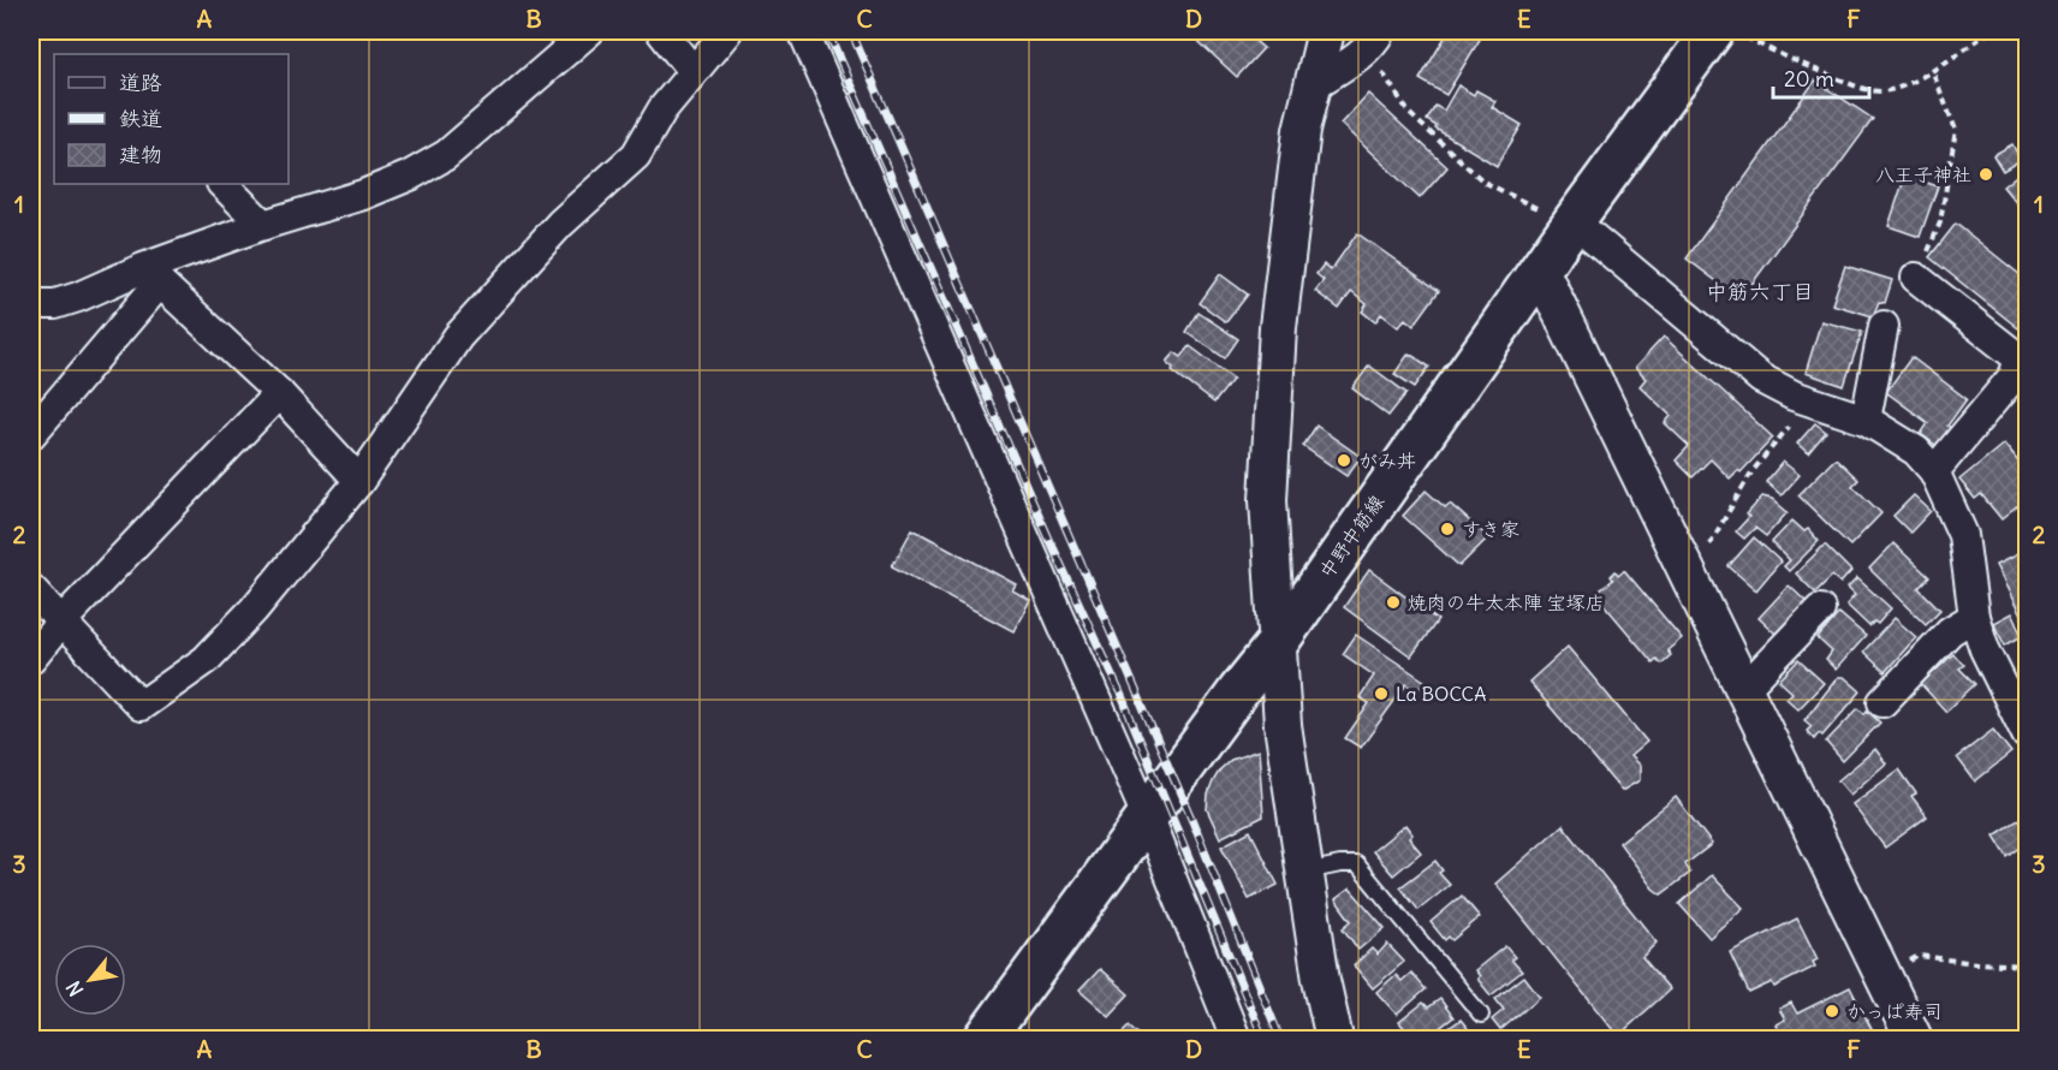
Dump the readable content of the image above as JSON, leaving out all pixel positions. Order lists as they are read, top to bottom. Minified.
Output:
{"streets":{"main road":["中野中筋線"]},"districts":["中筋六丁目"],"places":["八王子神社","がみ丼","すき家","焼肉の牛太本陣 宝塚店","La BOCCA","かっぱ寿司"],"legend":["道路","鉄道","建物"],"scale_bar":"20 m","north":"bottom left","grid":{"columns":["A","B","C","D","E","F"],"rows":["1","2","3"]}}
